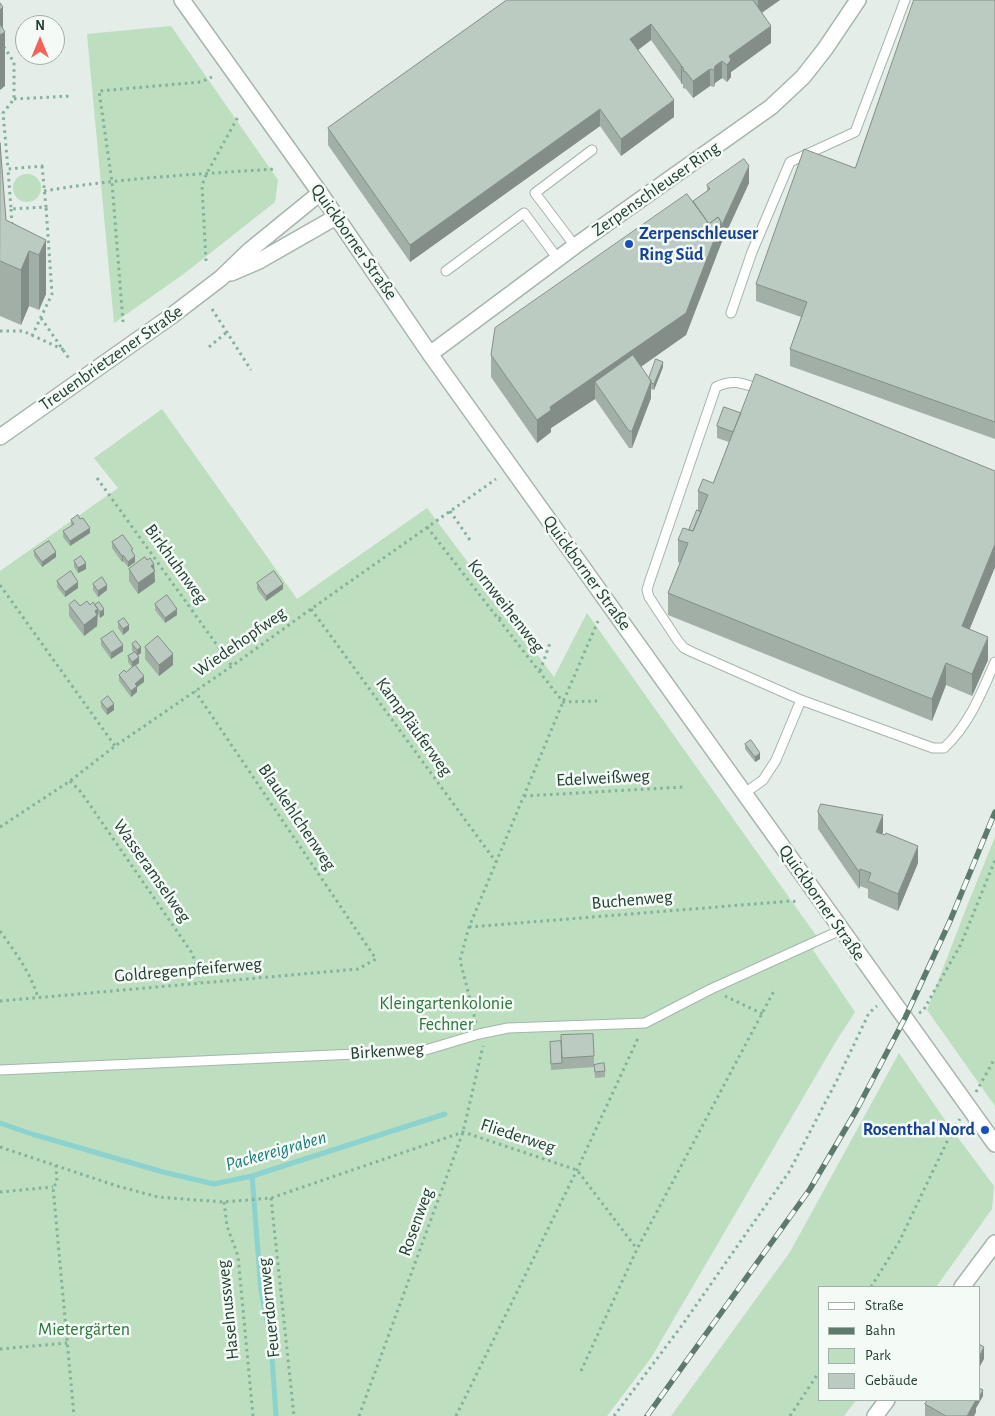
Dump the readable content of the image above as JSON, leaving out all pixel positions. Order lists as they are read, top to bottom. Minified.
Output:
{"streets":{"street":["Zerpenschleuser Ring","Quickborner Straße","Treuenbrietzener Straße"],"lane":["Birkenweg"],"path":["Birkhuhnweg","Kornweihenweg","Wiedehopfweg","Kampfläuferweg","Edelweißweg","Blaukehlchenweg","Wasseramselweg","Buchenweg","Goldregenpfeiferweg","Fliederweg","Rosenweg","Feuerdornweg","Haselnussweg"]},"crossings":[["Zerpenschleuser Ring","Quickborner Straße"],["Quickborner Straße","Treuenbrietzener Straße"],["Quickborner Straße","Birkenweg"],["Birkhuhnweg","Wiedehopfweg"],["Kornweihenweg","Wiedehopfweg"],["Kornweihenweg","Rosenweg"],["Wiedehopfweg","Kampfläuferweg"],["Wiedehopfweg","Blaukehlchenweg"],["Wiedehopfweg","Wasseramselweg"],["Kampfläuferweg","Rosenweg"],["Edelweißweg","Rosenweg"],["Blaukehlchenweg","Goldregenpfeiferweg"],["Wasseramselweg","Goldregenpfeiferweg"],["Buchenweg","Rosenweg"],["Birkenweg","Rosenweg"],["Fliederweg","Rosenweg"],["Fliederweg","Feuerdornweg"],["Fliederweg","Haselnussweg"]],"water":["Packereigraben"],"parks":["Kleingartenkolonie Fechner","Mietergärten"],"places":["Zerpenschleuser Ring Süd","Rosenthal Nord"],"legend":["Straße","Bahn","Park","Gebäude"],"north":"top"}
